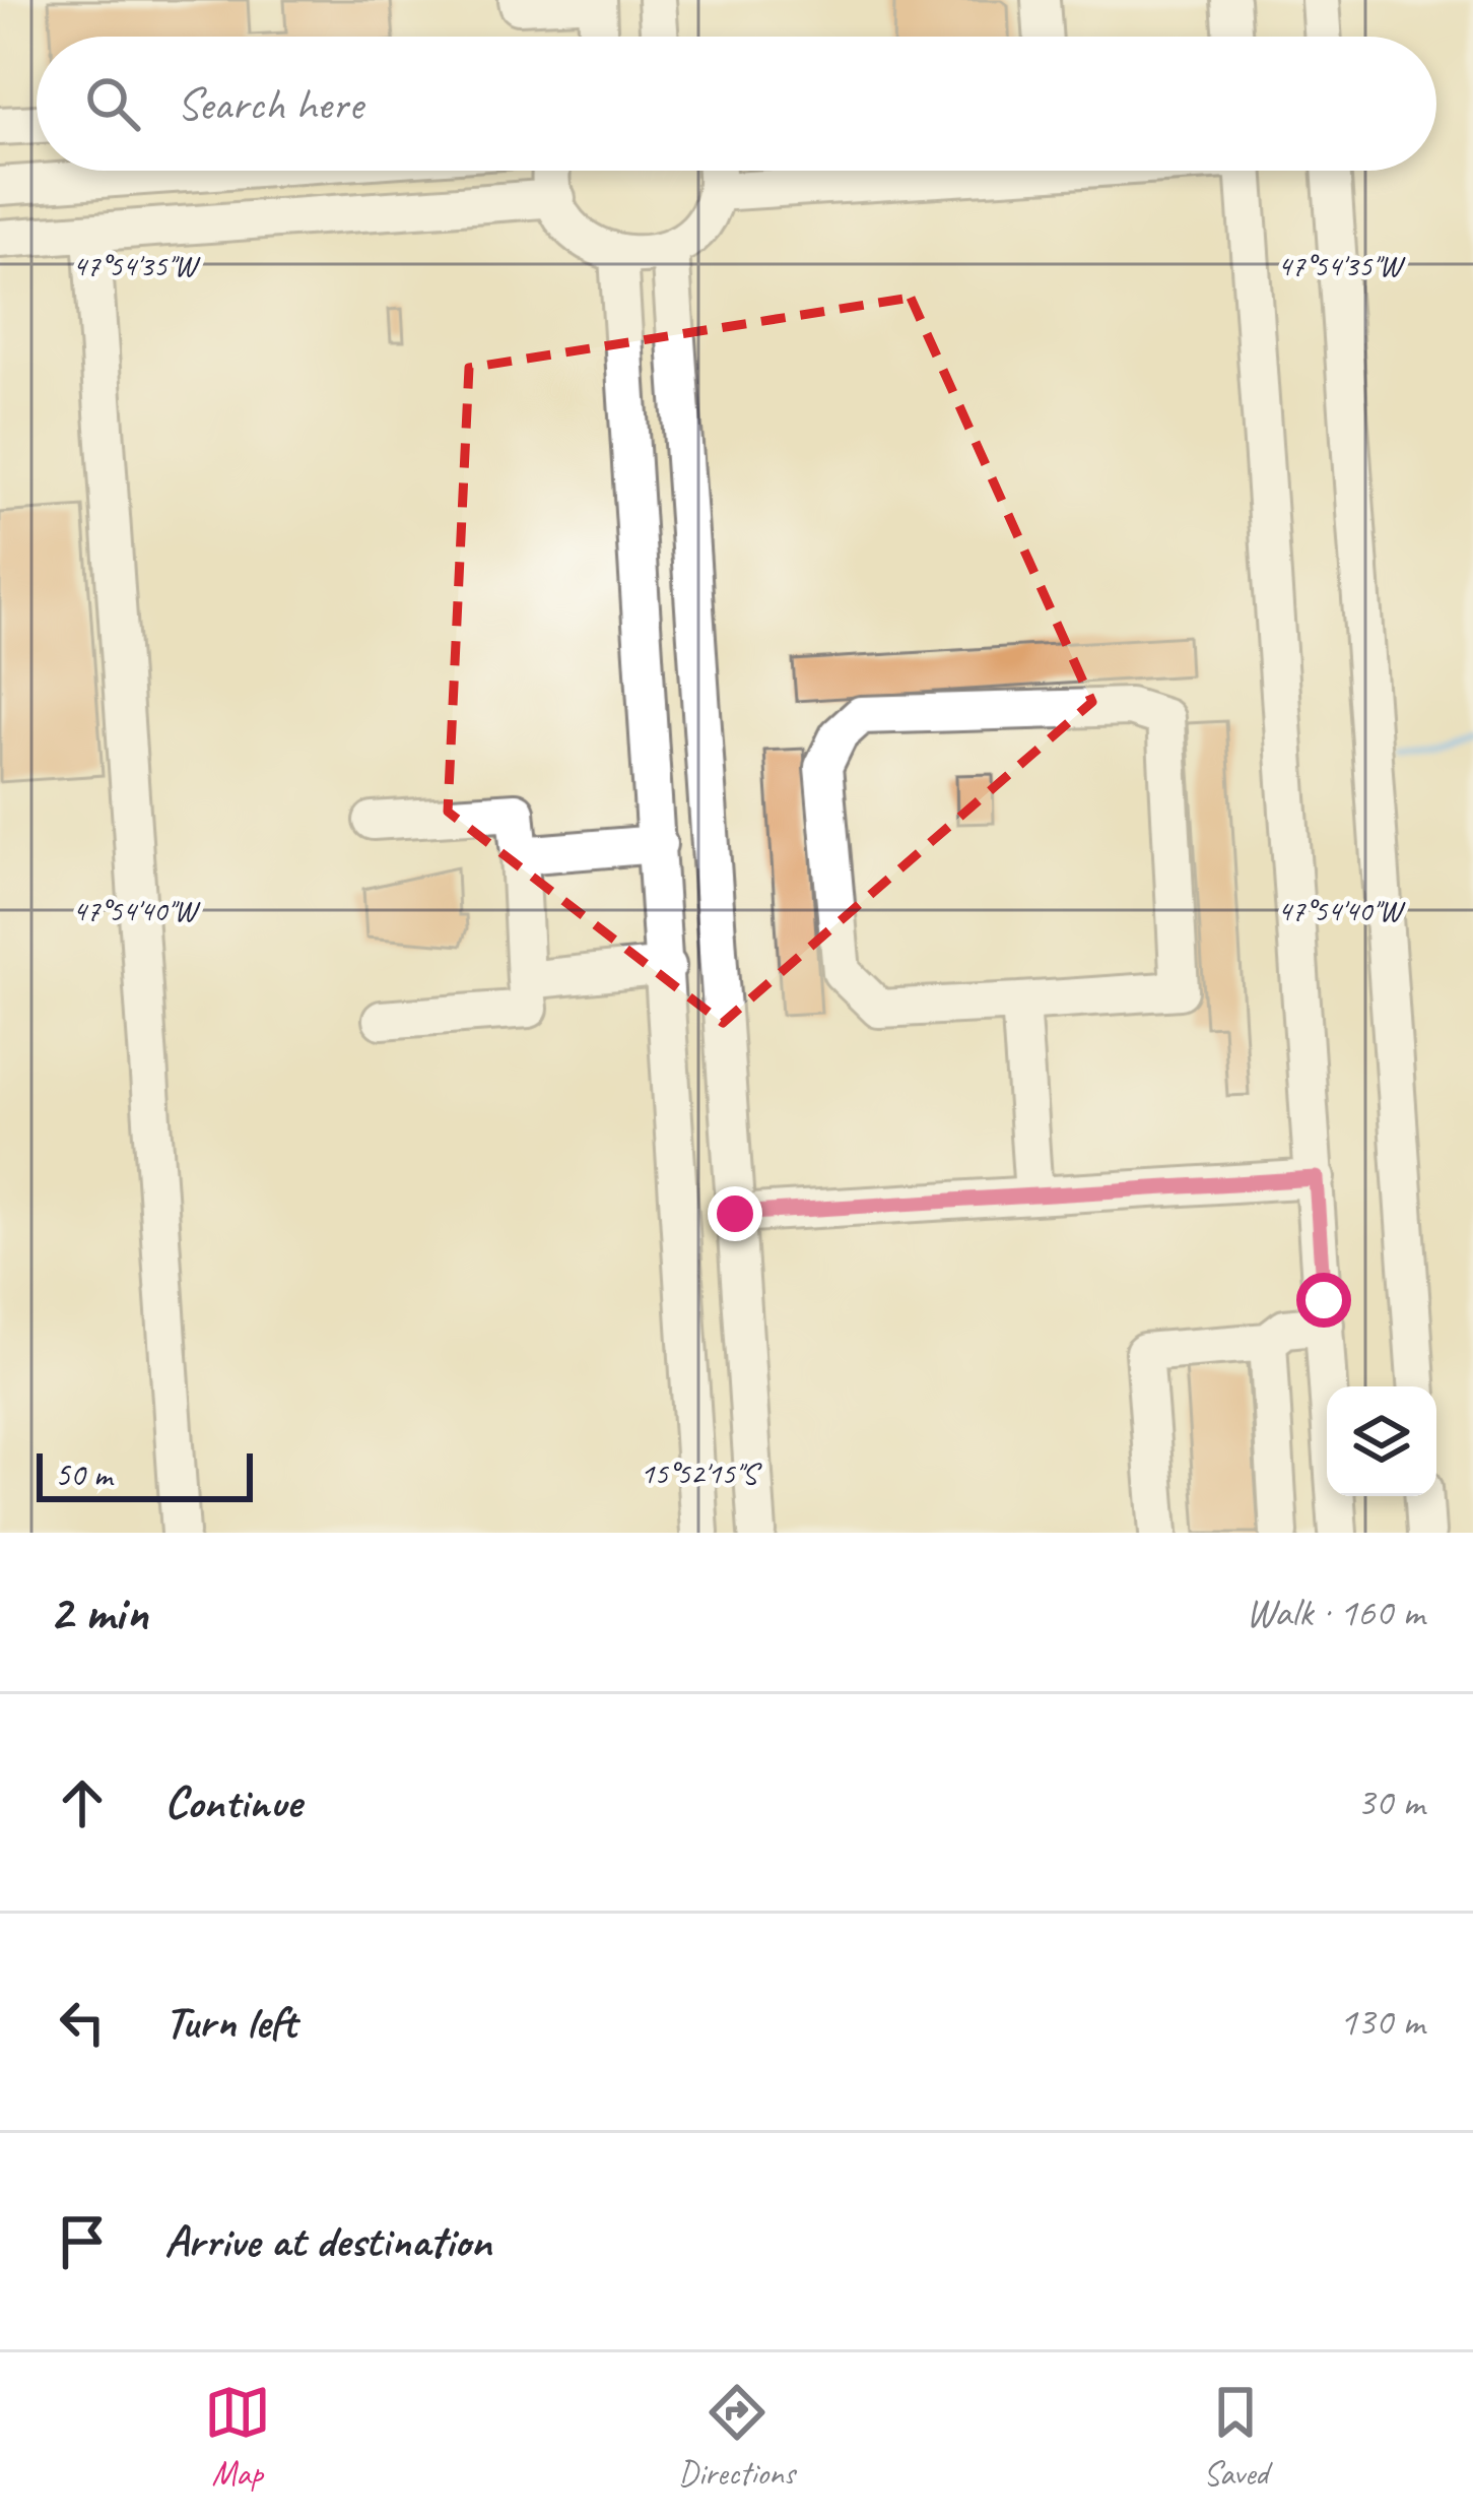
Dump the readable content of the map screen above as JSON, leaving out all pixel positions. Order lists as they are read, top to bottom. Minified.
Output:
{"scale_bar":"50 m","page":{"search":"Search here","scale":"50 m","heading":["2 min","Walk · 160 m"],"list":[["Continue","30 m"],["Turn left","130 m"],"Arrive at destination"],"nav":["Map","Directions","Saved"]},"coordinates":["47°54'35\"W","47°54'40\"W","15°52'15\"S"]}
